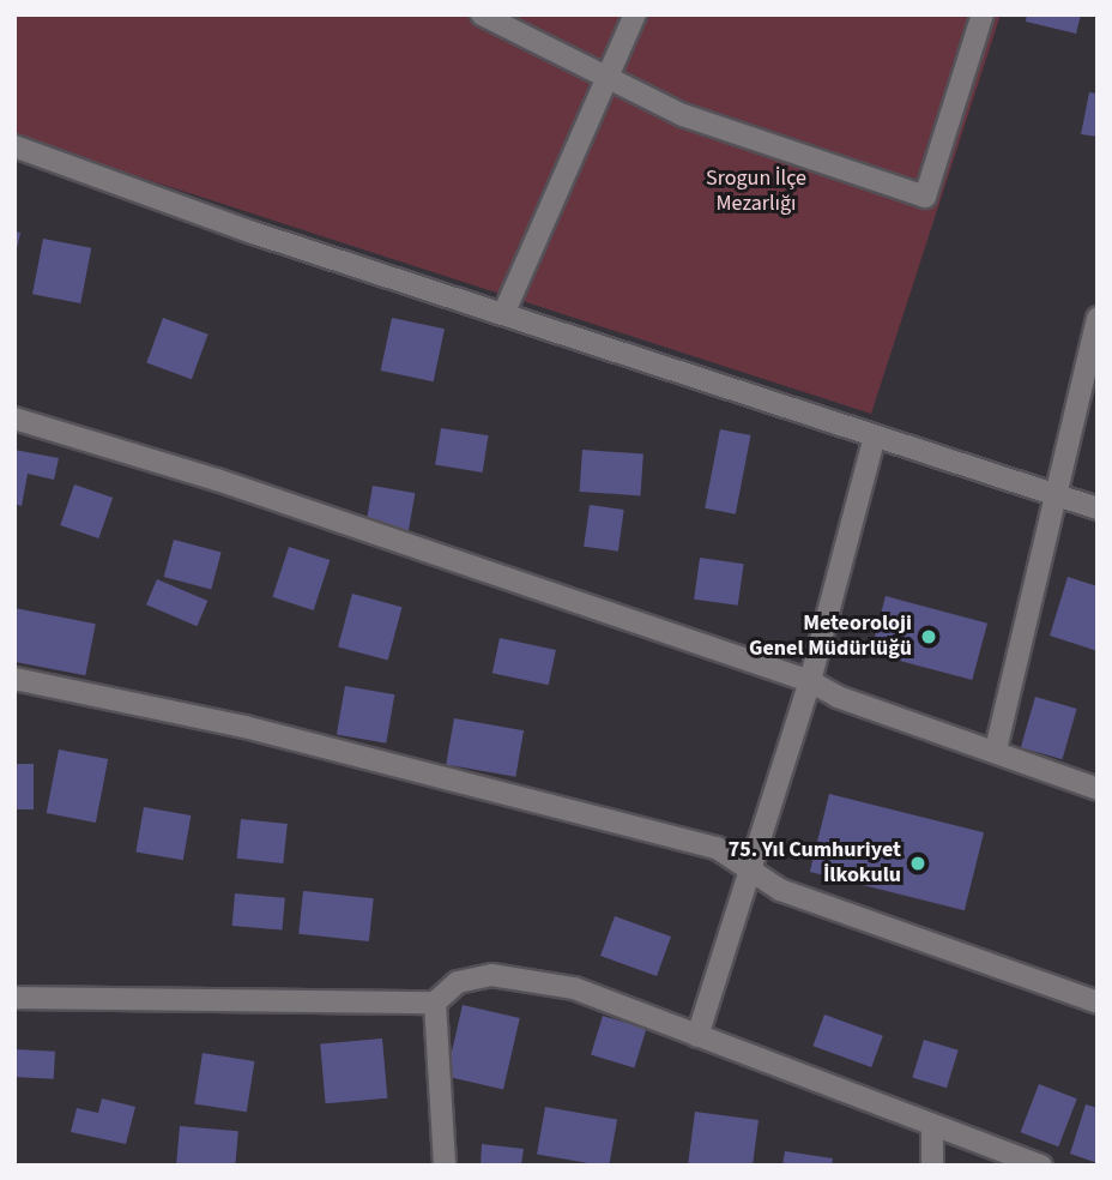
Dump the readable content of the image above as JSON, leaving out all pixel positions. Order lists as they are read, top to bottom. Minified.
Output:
{"parks":["Srogun İlçe Mezarlığı"],"places":["Meteoroloji Genel Müdürlüğü","75. Yıl Cumhuriyet İlkokulu"]}
